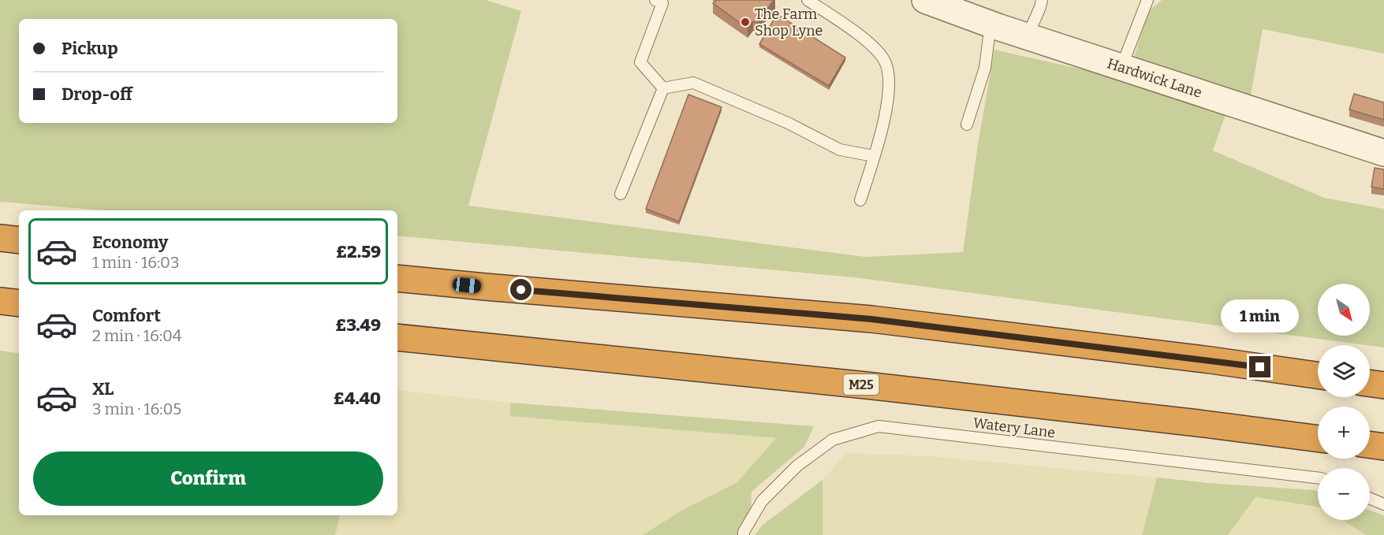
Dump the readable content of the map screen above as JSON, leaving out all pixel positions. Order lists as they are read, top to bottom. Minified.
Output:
{"streets":{"highway":["M25"],"street":["Hardwick Lane"],"lane":["Watery Lane"]},"places":["The Farm Shop Lyne"],"north":"bottom right","page":{"banner":["Pickup","Drop-off"],"list":[{"name":"Economy","note":"1 min · 16:03","value":"£2.59"},{"name":"Comfort","note":"2 min · 16:04","value":"£3.49"},{"name":"XL","note":"3 min · 16:05","value":"£4.40"}],"map_buttons":["+","−"],"bubble":"1 min","buttons":"Confirm"}}
